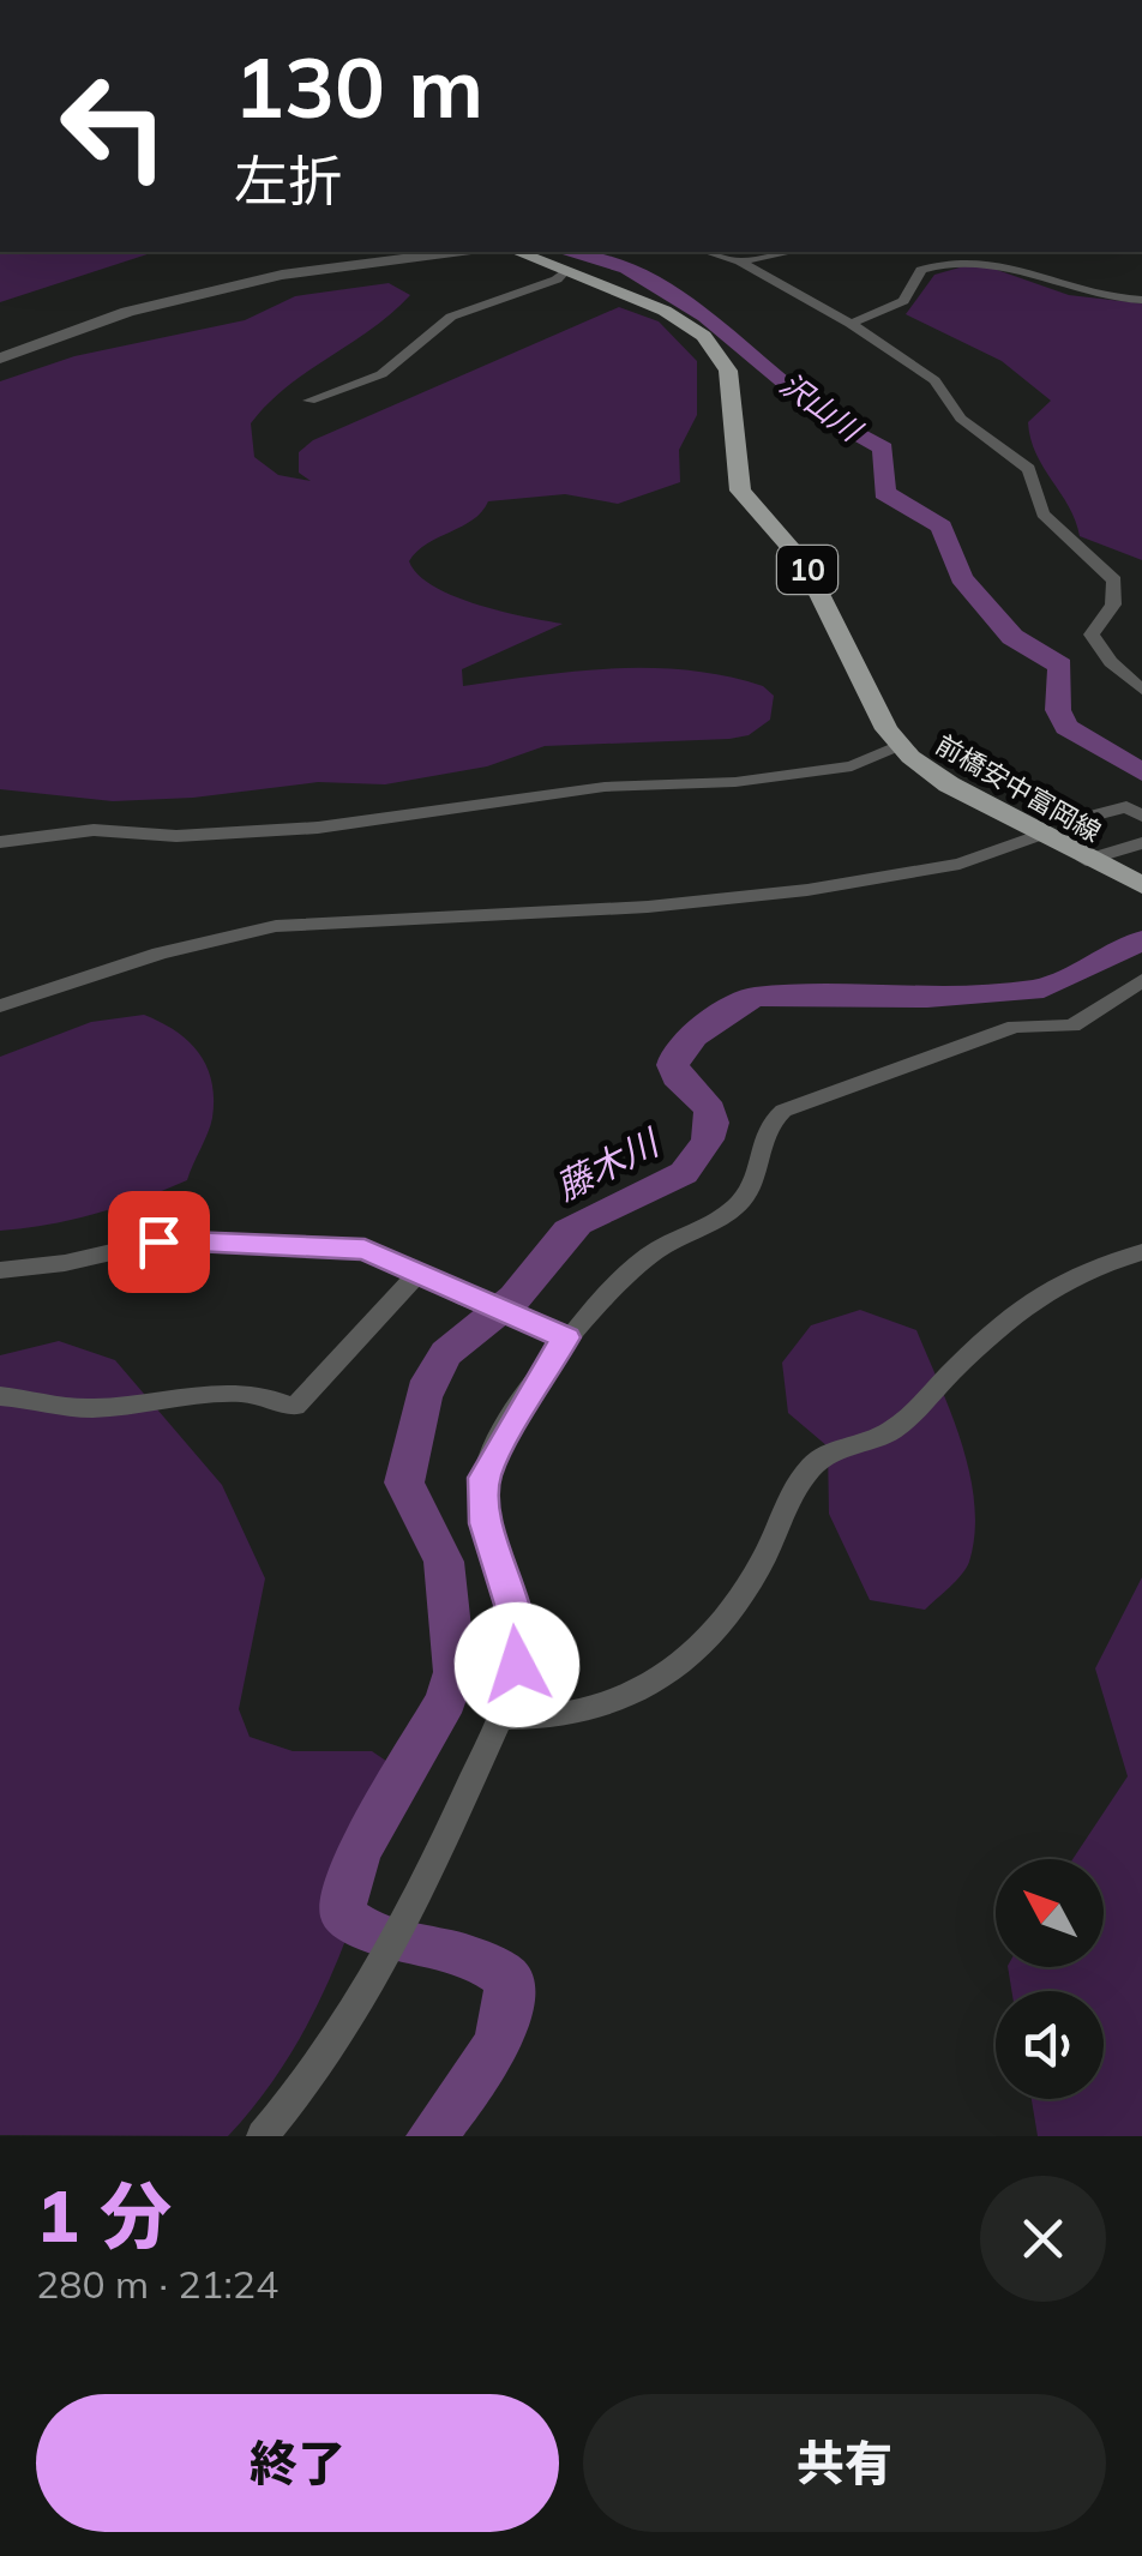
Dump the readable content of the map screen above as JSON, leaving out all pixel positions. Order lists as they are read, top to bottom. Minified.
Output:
{"streets":{"main road":["10","前橋安中富岡線"]},"water":["沢山川","藤木川"],"north":"top left","page":{"turn":["130 m","左折"],"heading":["1 分","280 m · 21:24"],"buttons":["終了","共有"]}}
